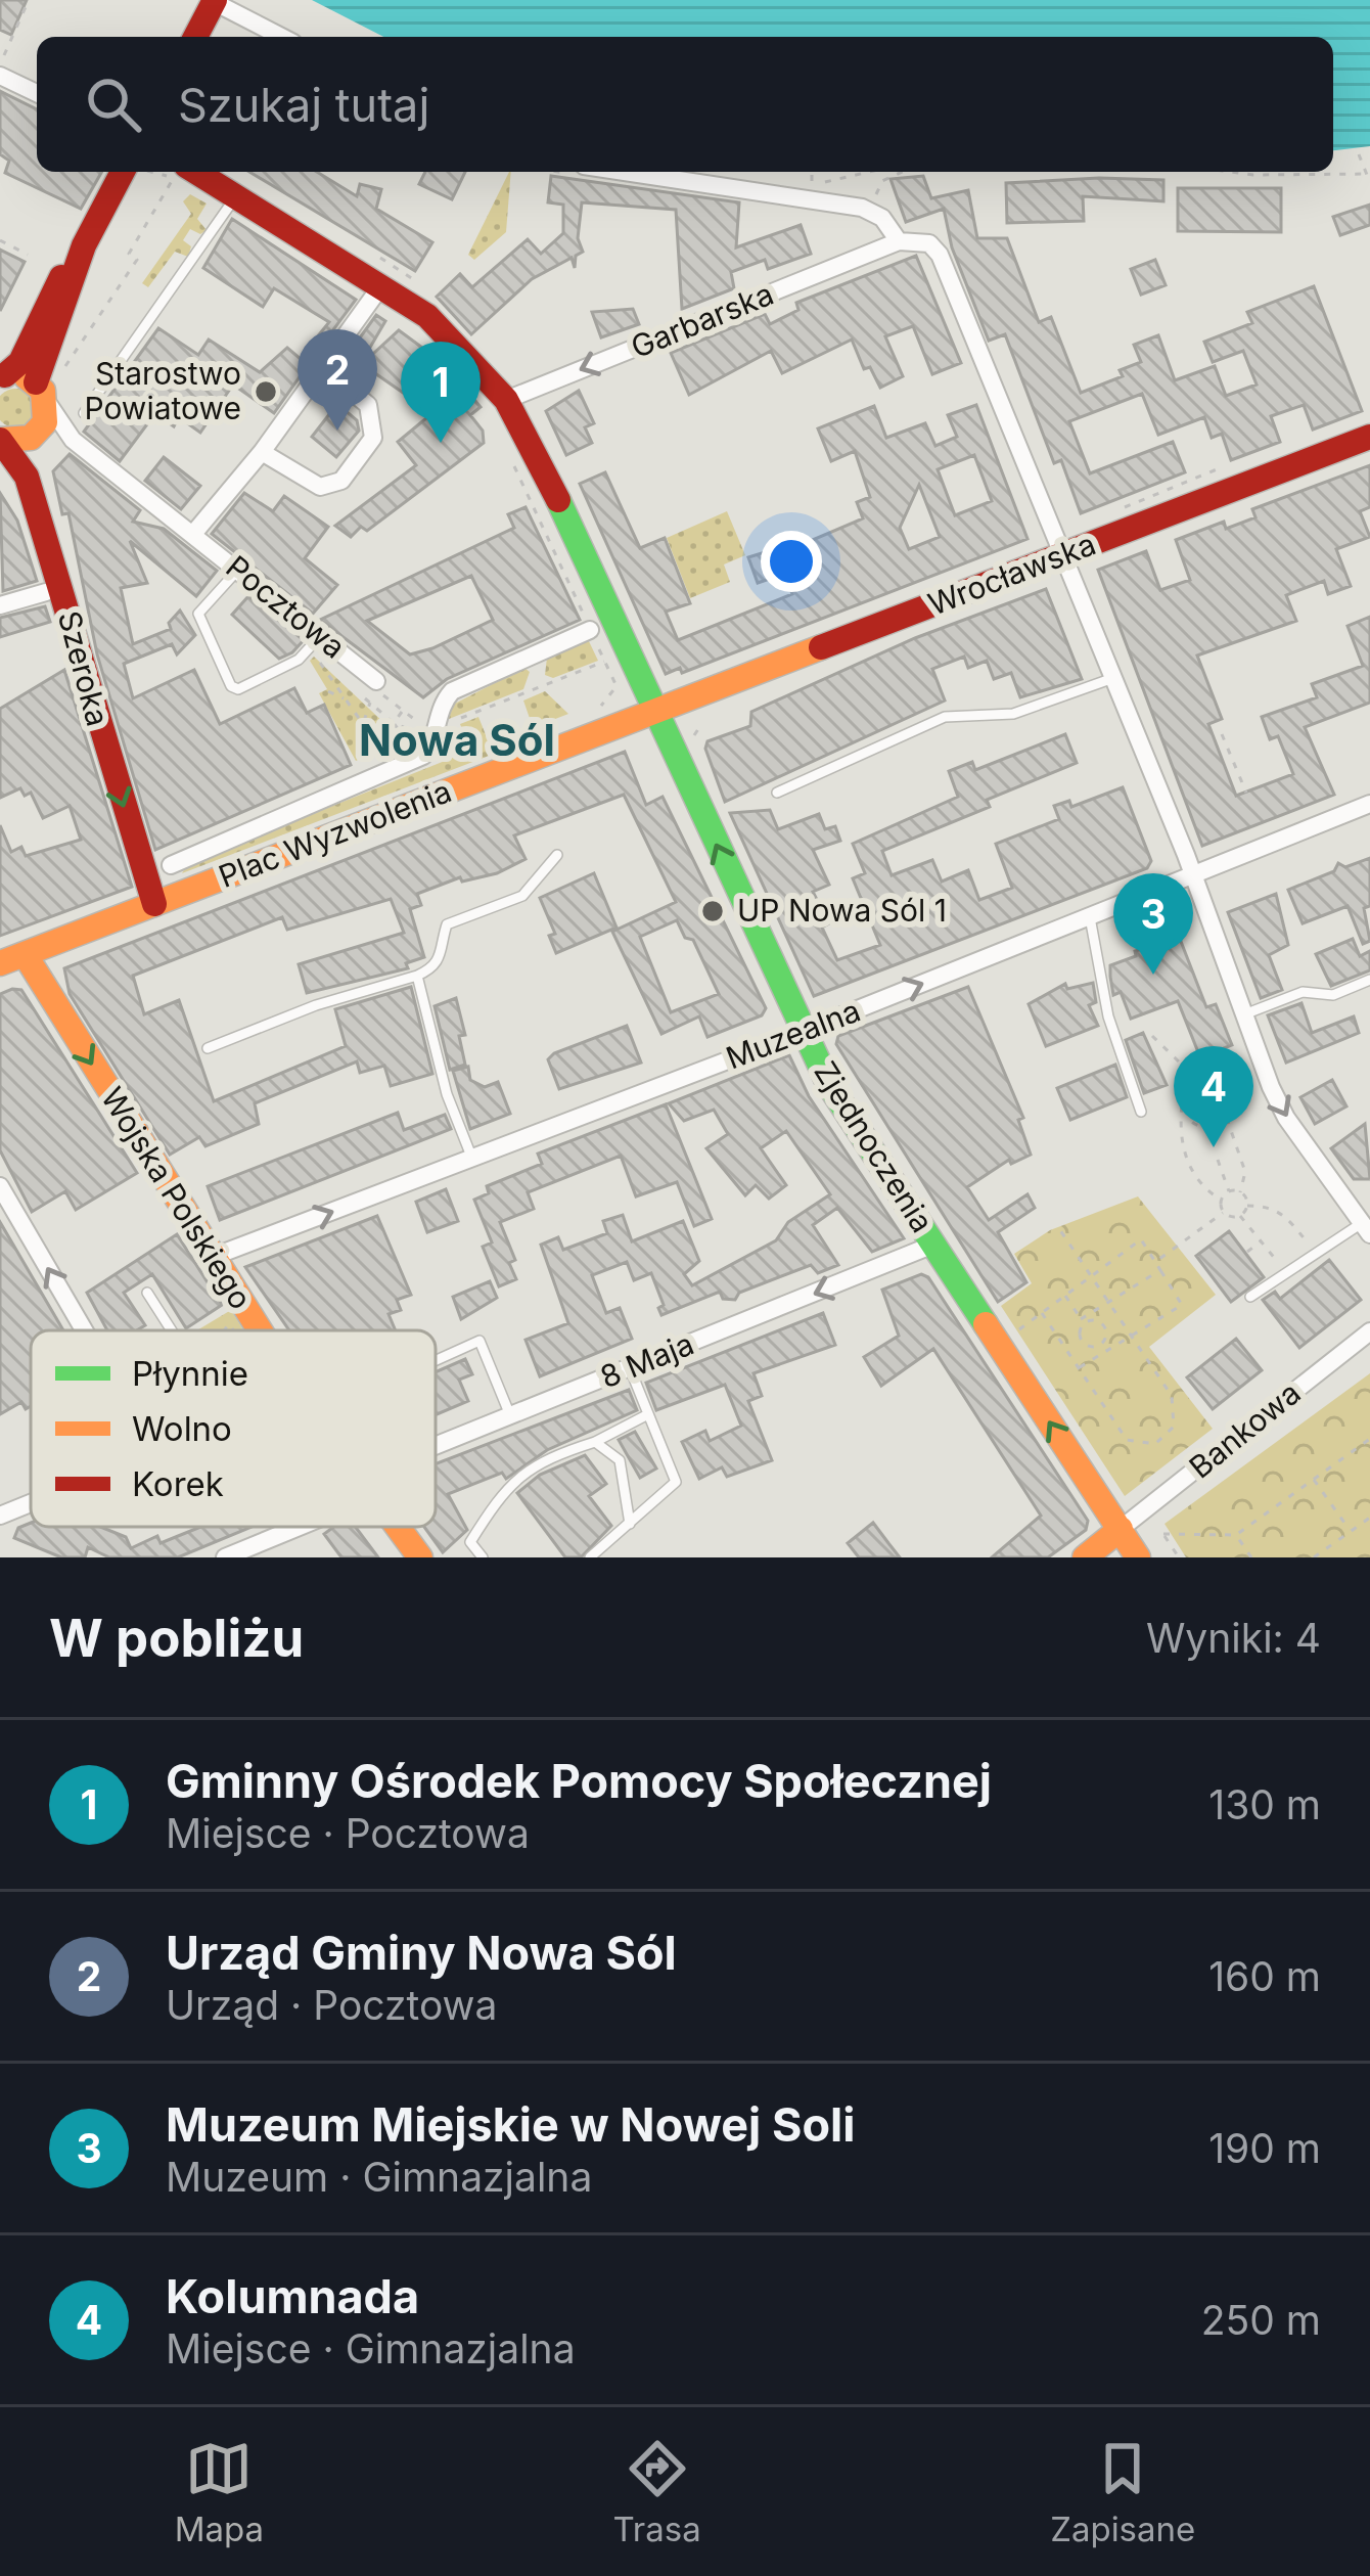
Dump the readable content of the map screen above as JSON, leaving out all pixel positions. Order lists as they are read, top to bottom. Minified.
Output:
{"streets":{"street":["Garbarska","Wrocławska","Pocztowa","Szeroka","Plac Wyzwolenia","Muzealna","Zjednoczenia","Wojska Polskiego","8 Maja","Bankowa"]},"crossings":[["Garbarska","Zjednoczenia"],["Wrocławska","Plac Wyzwolenia"],["Wrocławska","Zjednoczenia"],["Szeroka","Plac Wyzwolenia"],["Plac Wyzwolenia","Zjednoczenia"],["Plac Wyzwolenia","Wojska Polskiego"],["Muzealna","Zjednoczenia"],["Muzealna","Wojska Polskiego"],["Zjednoczenia","8 Maja"],["Zjednoczenia","Bankowa"]],"one_way":["Garbarska","Szeroka","Muzealna","Zjednoczenia","8 Maja"],"districts":["Nowa Sól"],"places":["Starostwo Powiatowe","UP Nowa Sól 1"],"legend":["Płynnie","Wolno","Korek"],"page":{"search":"Szukaj tutaj","pins":["2","1","3","4"],"heading":["W pobliżu","Wyniki: 4"],"list":[{"mark":"1","name":"Gminny Ośrodek Pomocy Społecznej","note":"Miejsce · Pocztowa","value":"130 m"},{"mark":"2","name":"Urząd Gminy Nowa Sól","note":"Urząd · Pocztowa","value":"160 m"},{"mark":"3","name":"Muzeum Miejskie w Nowej Soli","note":"Muzeum · Gimnazjalna","value":"190 m"},{"mark":"4","name":"Kolumnada","note":"Miejsce · Gimnazjalna","value":"250 m"}],"nav":["Mapa","Trasa","Zapisane"]}}
